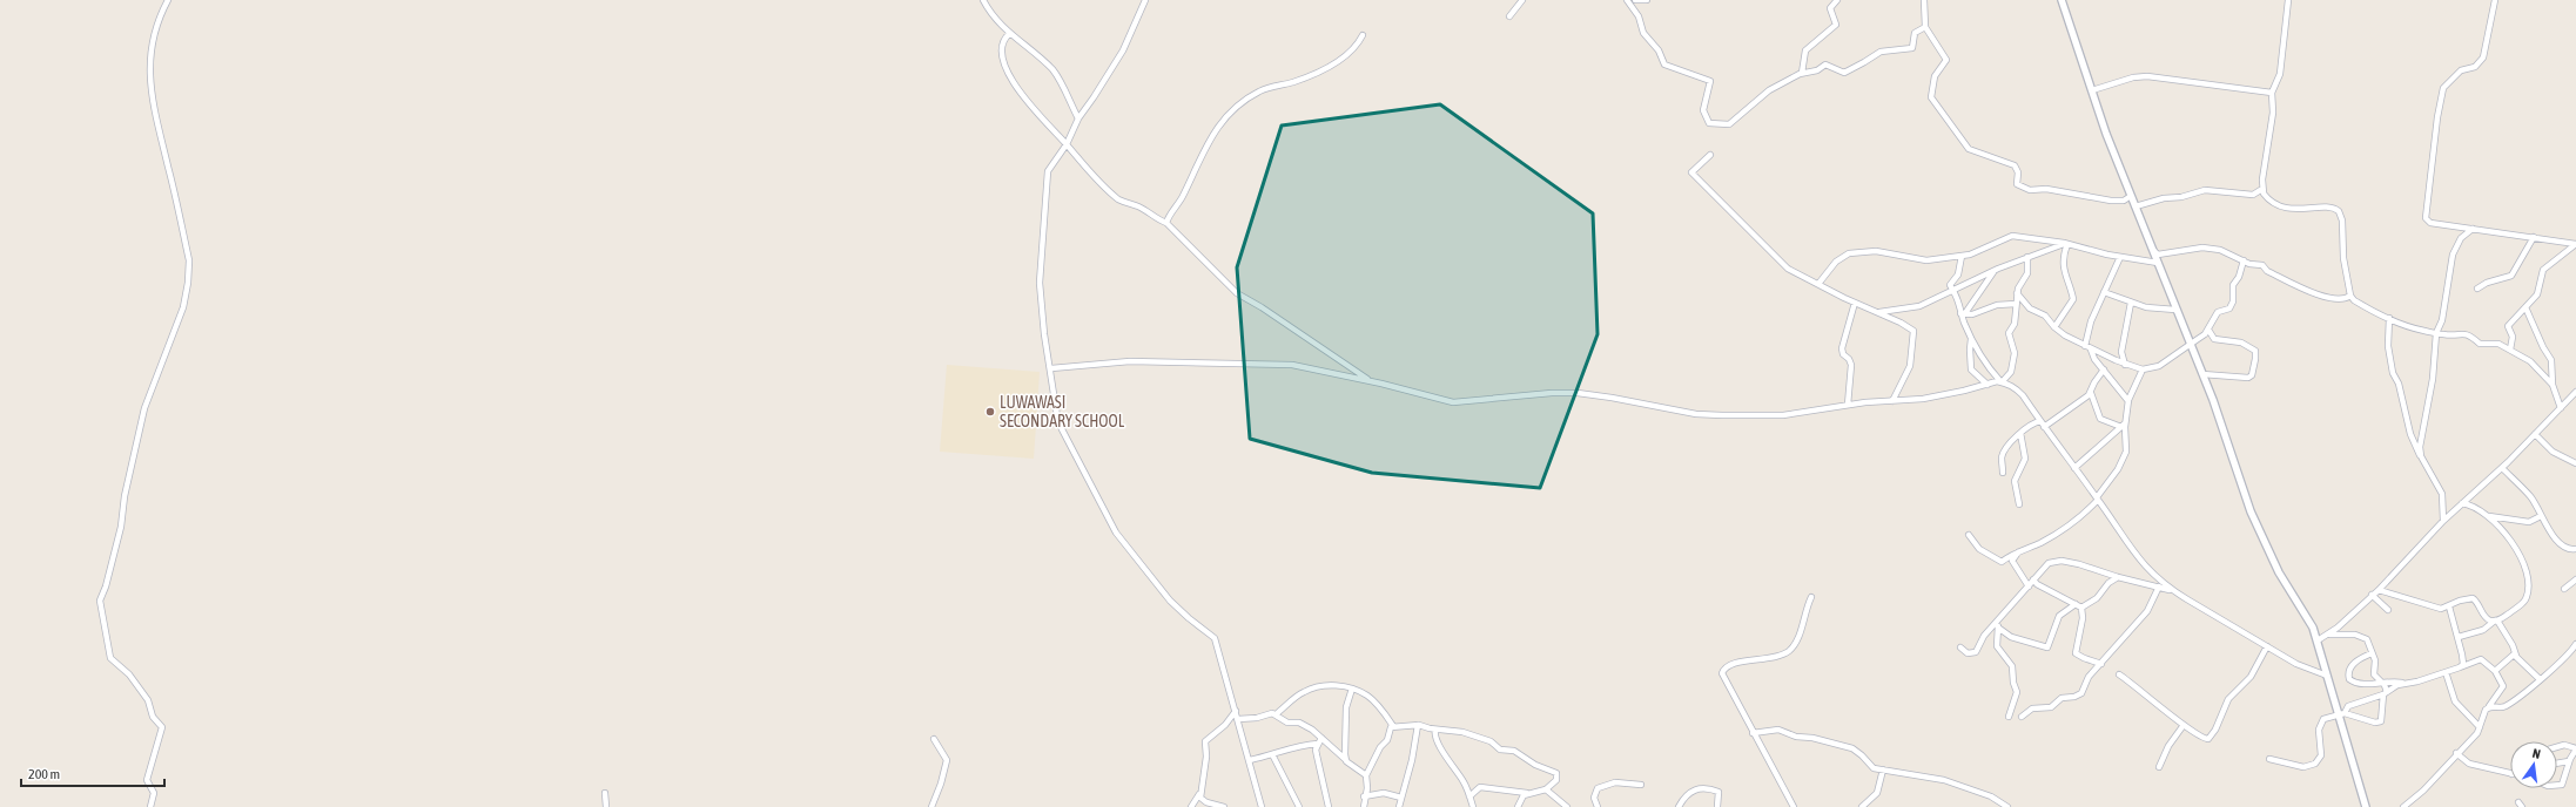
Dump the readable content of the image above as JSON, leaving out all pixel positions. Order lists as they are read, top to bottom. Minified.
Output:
{"places":["LUWAWASI SECONDARY SCHOOL"],"scale_bar":"200 m","north":"top"}
